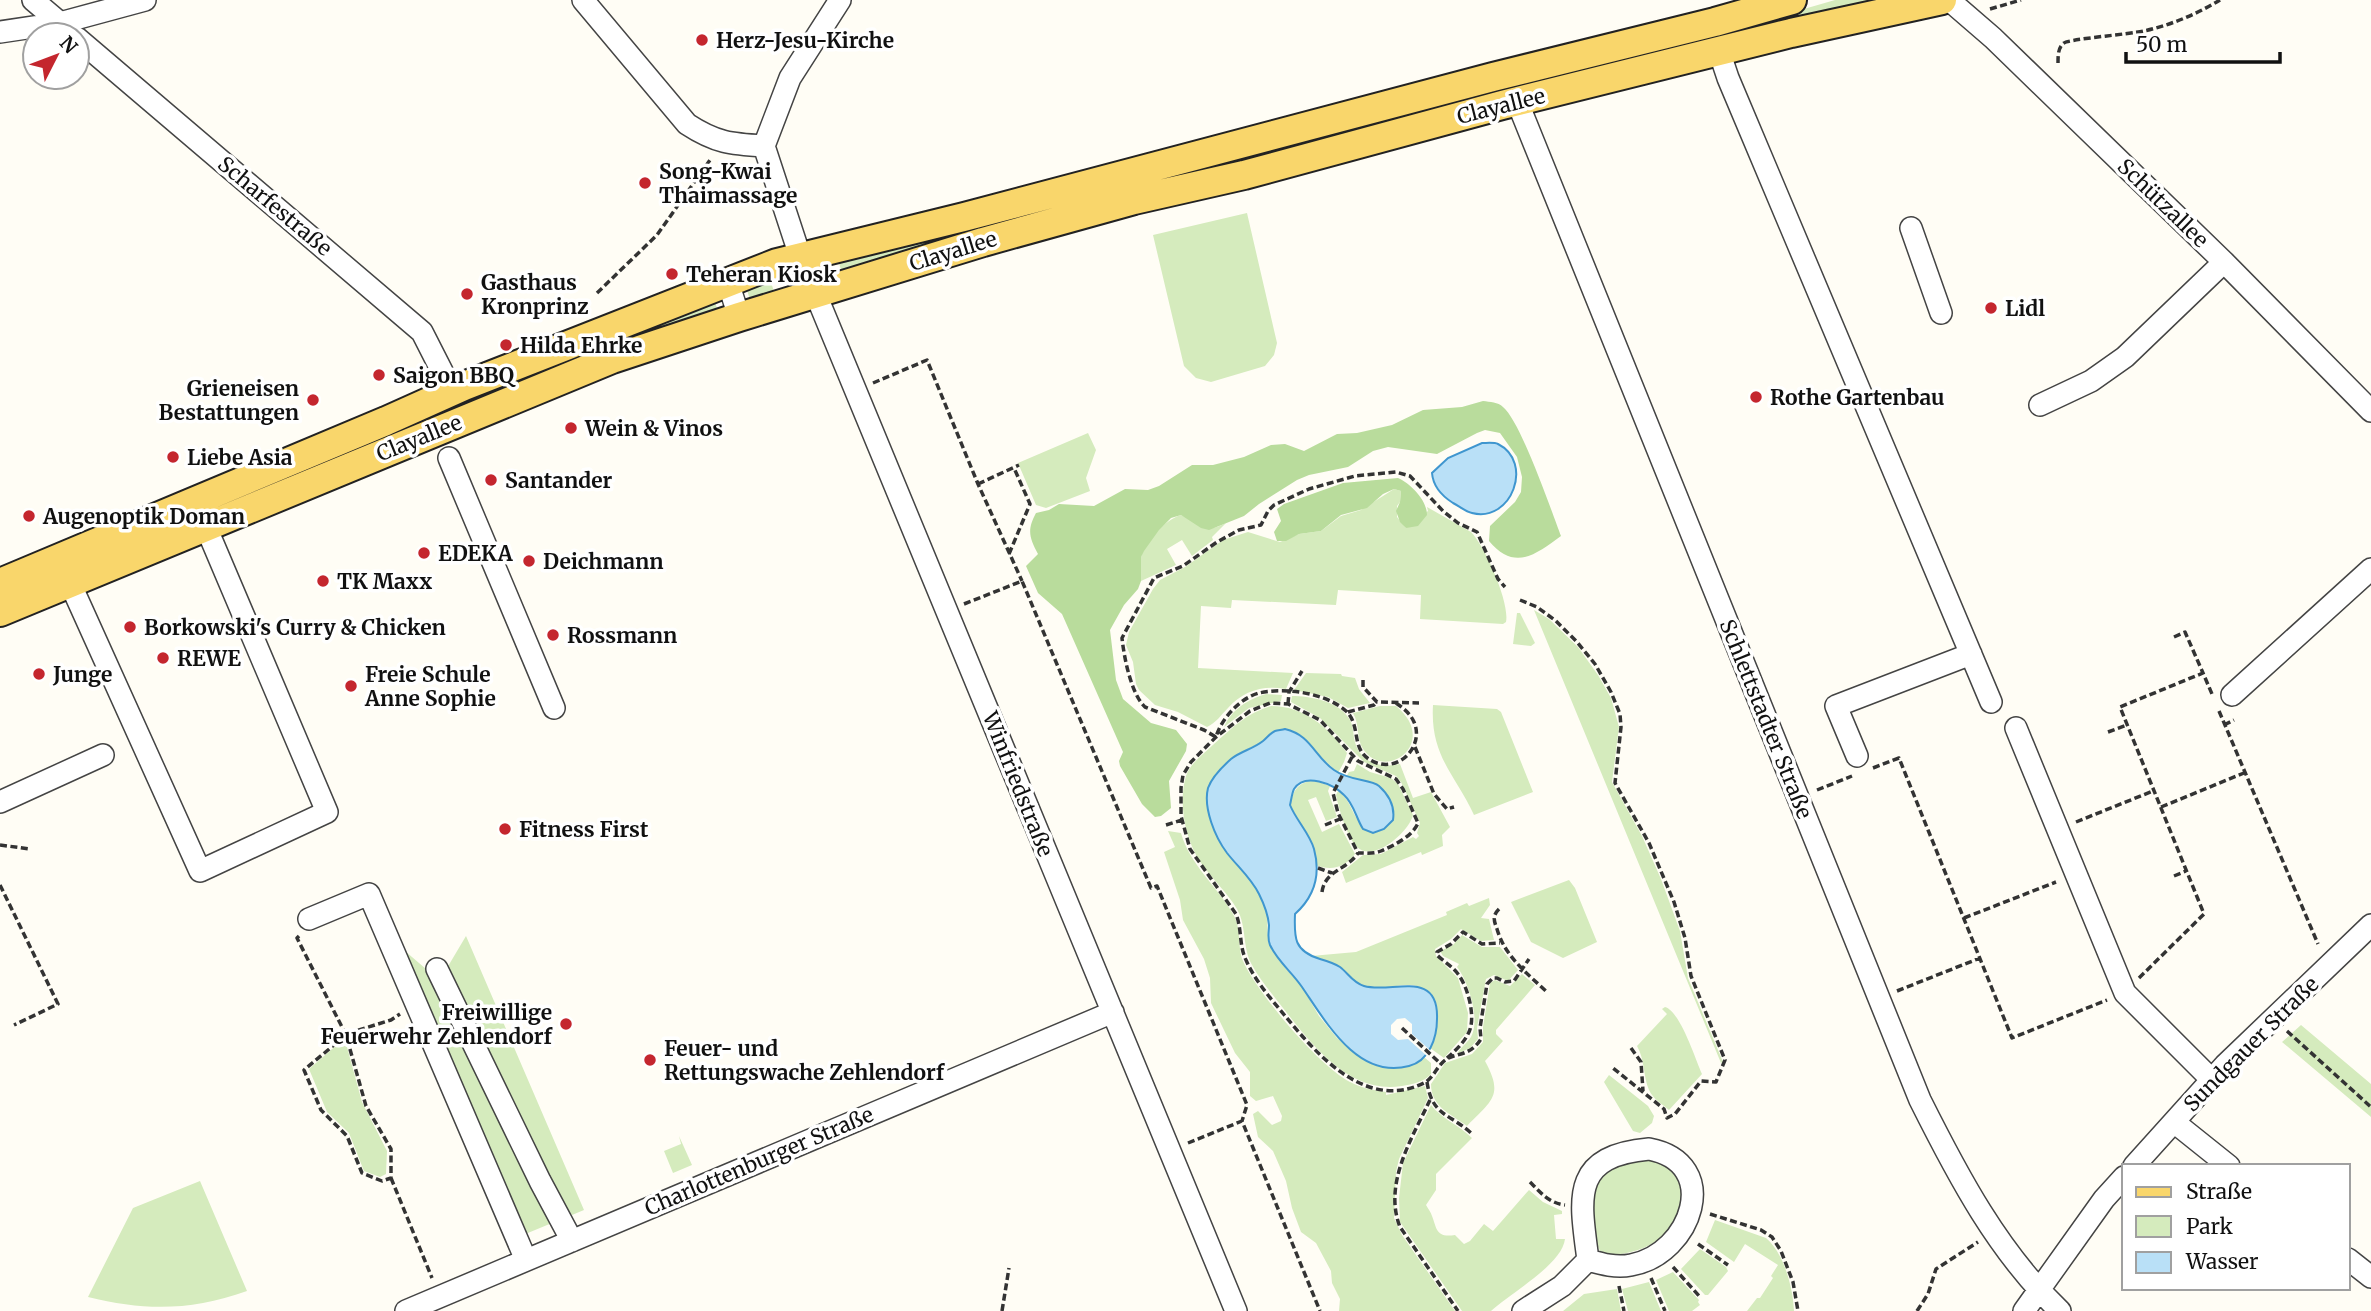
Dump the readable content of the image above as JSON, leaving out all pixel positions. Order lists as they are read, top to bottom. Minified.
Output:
{"streets":{"main road":["Clayallee"],"street":["Schützallee","Scharfestraße","Schlettstadter Straße","Winfriedstraße","Sundgauer Straße","Charlottenburger Straße"]},"crossings":[["Clayallee","Scharfestraße"],["Clayallee","Schlettstadter Straße"],["Clayallee","Winfriedstraße"],["Winfriedstraße","Charlottenburger Straße"]],"places":["Herz-Jesu-Kirche","Song-Kwai Thaimassage","Teheran Kiosk","Gasthaus Kronprinz","Lidl","Hilda Ehrke","Saigon BBQ","Rothe Gartenbau","Grieneisen Bestattungen","Wein & Vinos","Liebe Asia","Santander","Augenoptik Doman","EDEKA","Deichmann","TK Maxx","Borkowski's Curry & Chicken","Rossmann","REWE","Junge","Freie Schule Anne Sophie","Fitness First","Freiwillige Feuerwehr Zehlendorf","Feuer- und Rettungswache Zehlendorf"],"legend":["Straße","Park","Wasser"],"scale_bar":"50 m","north":"top right"}
